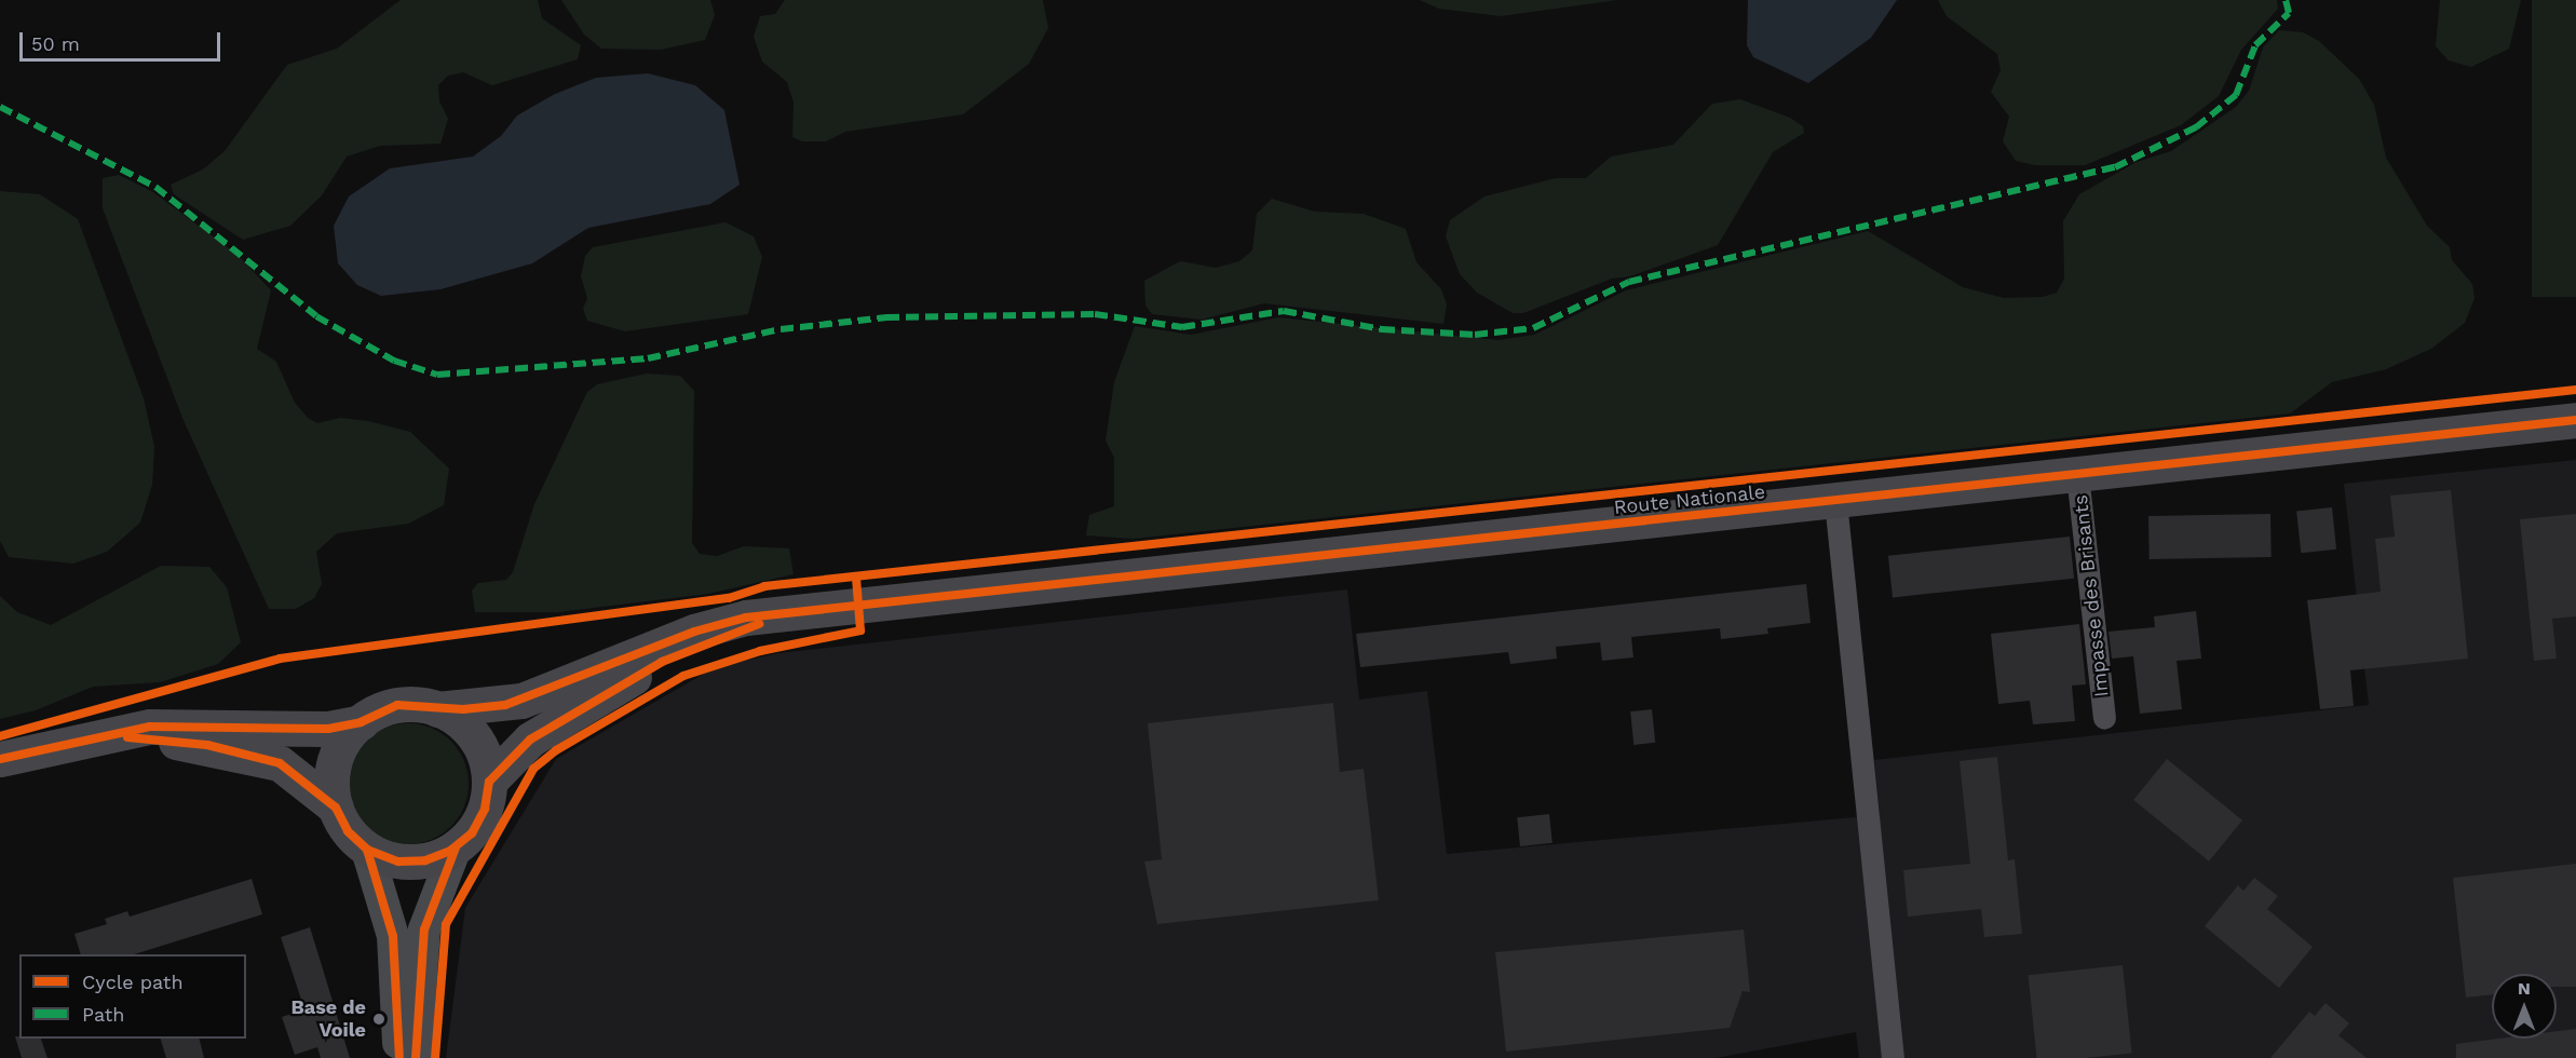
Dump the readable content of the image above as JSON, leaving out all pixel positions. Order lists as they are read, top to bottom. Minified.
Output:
{"streets":{"main road":["Route Nationale"],"street":["Impasse des Brisants"]},"crossings":[["Route Nationale","Impasse des Brisants"]],"places":["Base de Voile"],"legend":["Cycle path","Path"],"scale_bar":"50 m","north":"top"}
